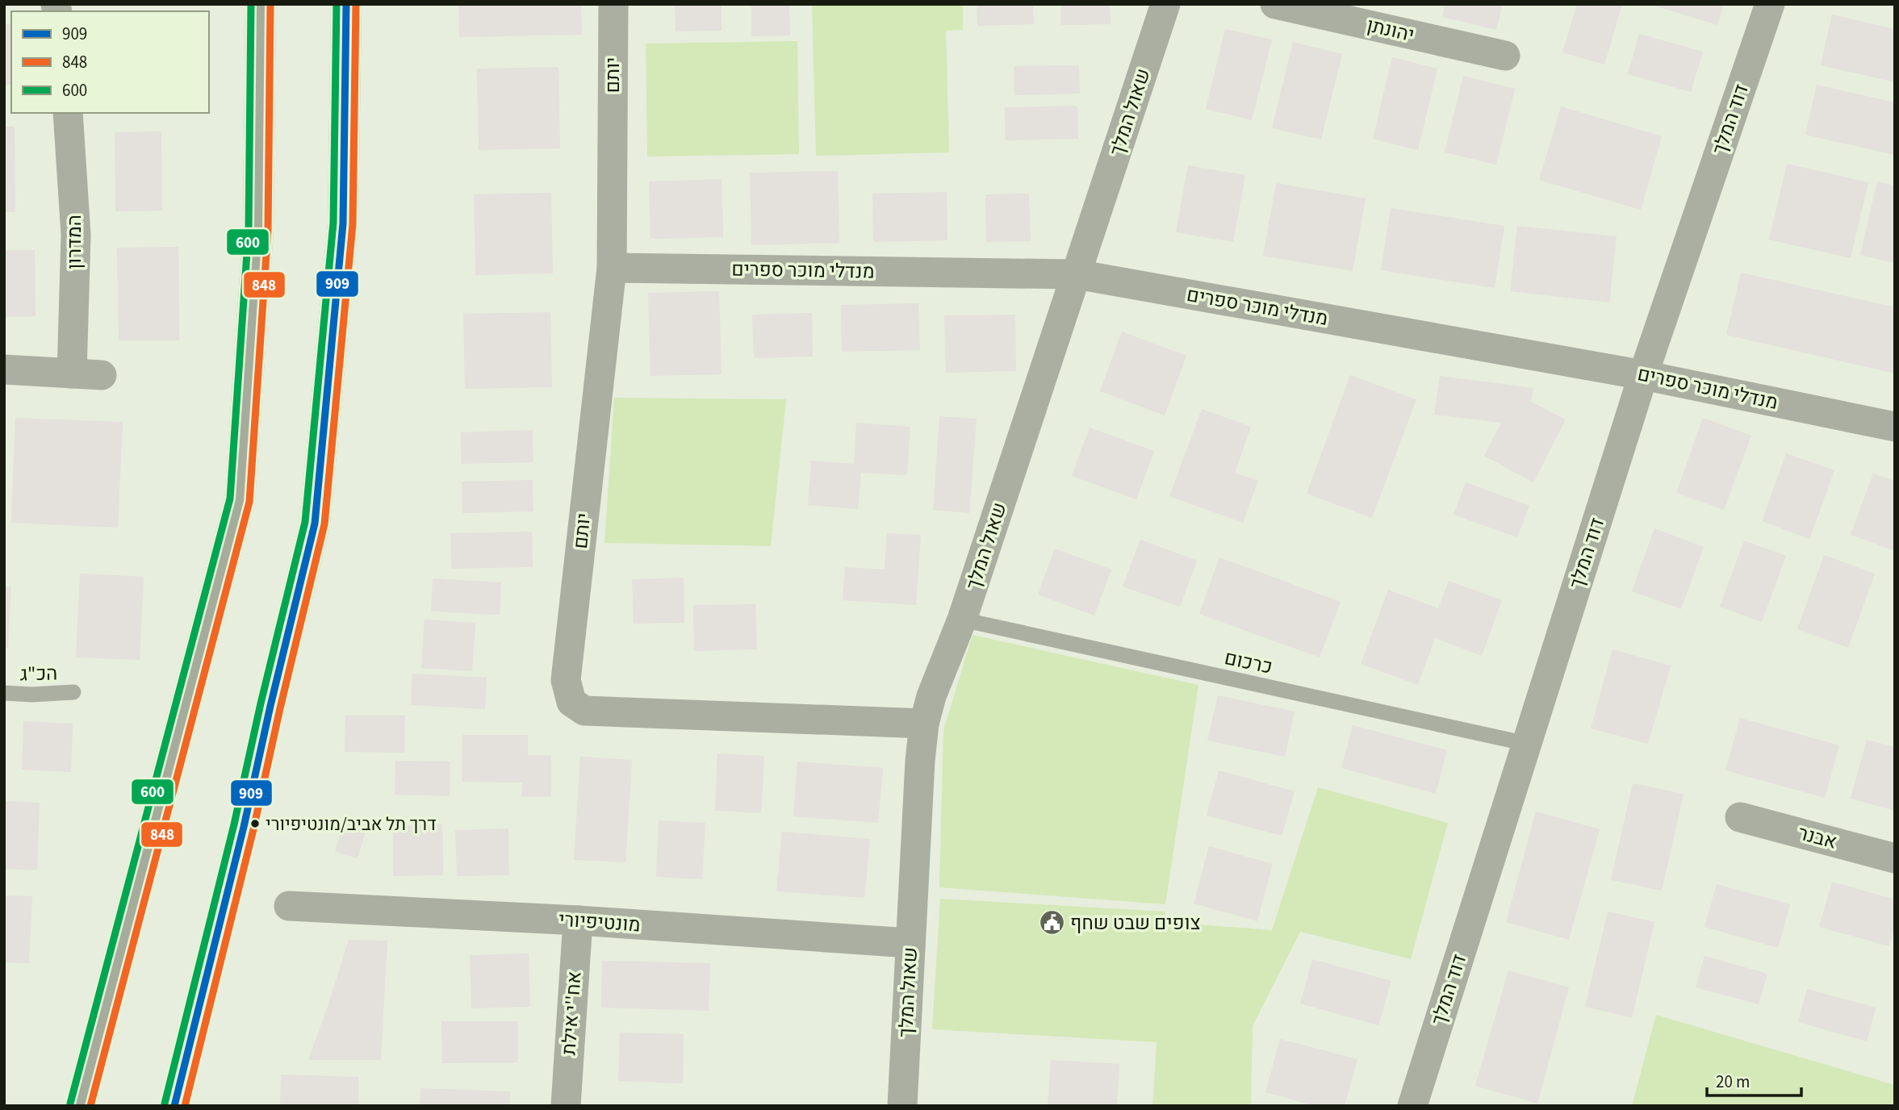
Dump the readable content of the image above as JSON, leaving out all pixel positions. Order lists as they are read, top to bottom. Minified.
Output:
{"streets":{"street":["יהונתן","יותם","שאול המלך","דוד המלך","המדרון","מנדלי מוכר ספרים","אבנר","מונטיפיורי","אח''י אילת"],"lane":["כרכום","הכ\"ג"]},"crossings":[["יותם","שאול המלך"],["יותם","מנדלי מוכר ספרים"],["שאול המלך","מנדלי מוכר ספרים"],["שאול המלך","כרכום"],["שאול המלך","מונטיפיורי"],["דוד המלך","מנדלי מוכר ספרים"],["דוד המלך","כרכום"],["מונטיפיורי","אח''י אילת"]],"places":{"other":["דרך תל אביב/מונטיפיורי"],"public building":["צופים שבט שחף"]},"lines":["transit line 909","transit line 848","transit line 600"],"legend":["909","848","600"],"scale_bar":"20 m"}
